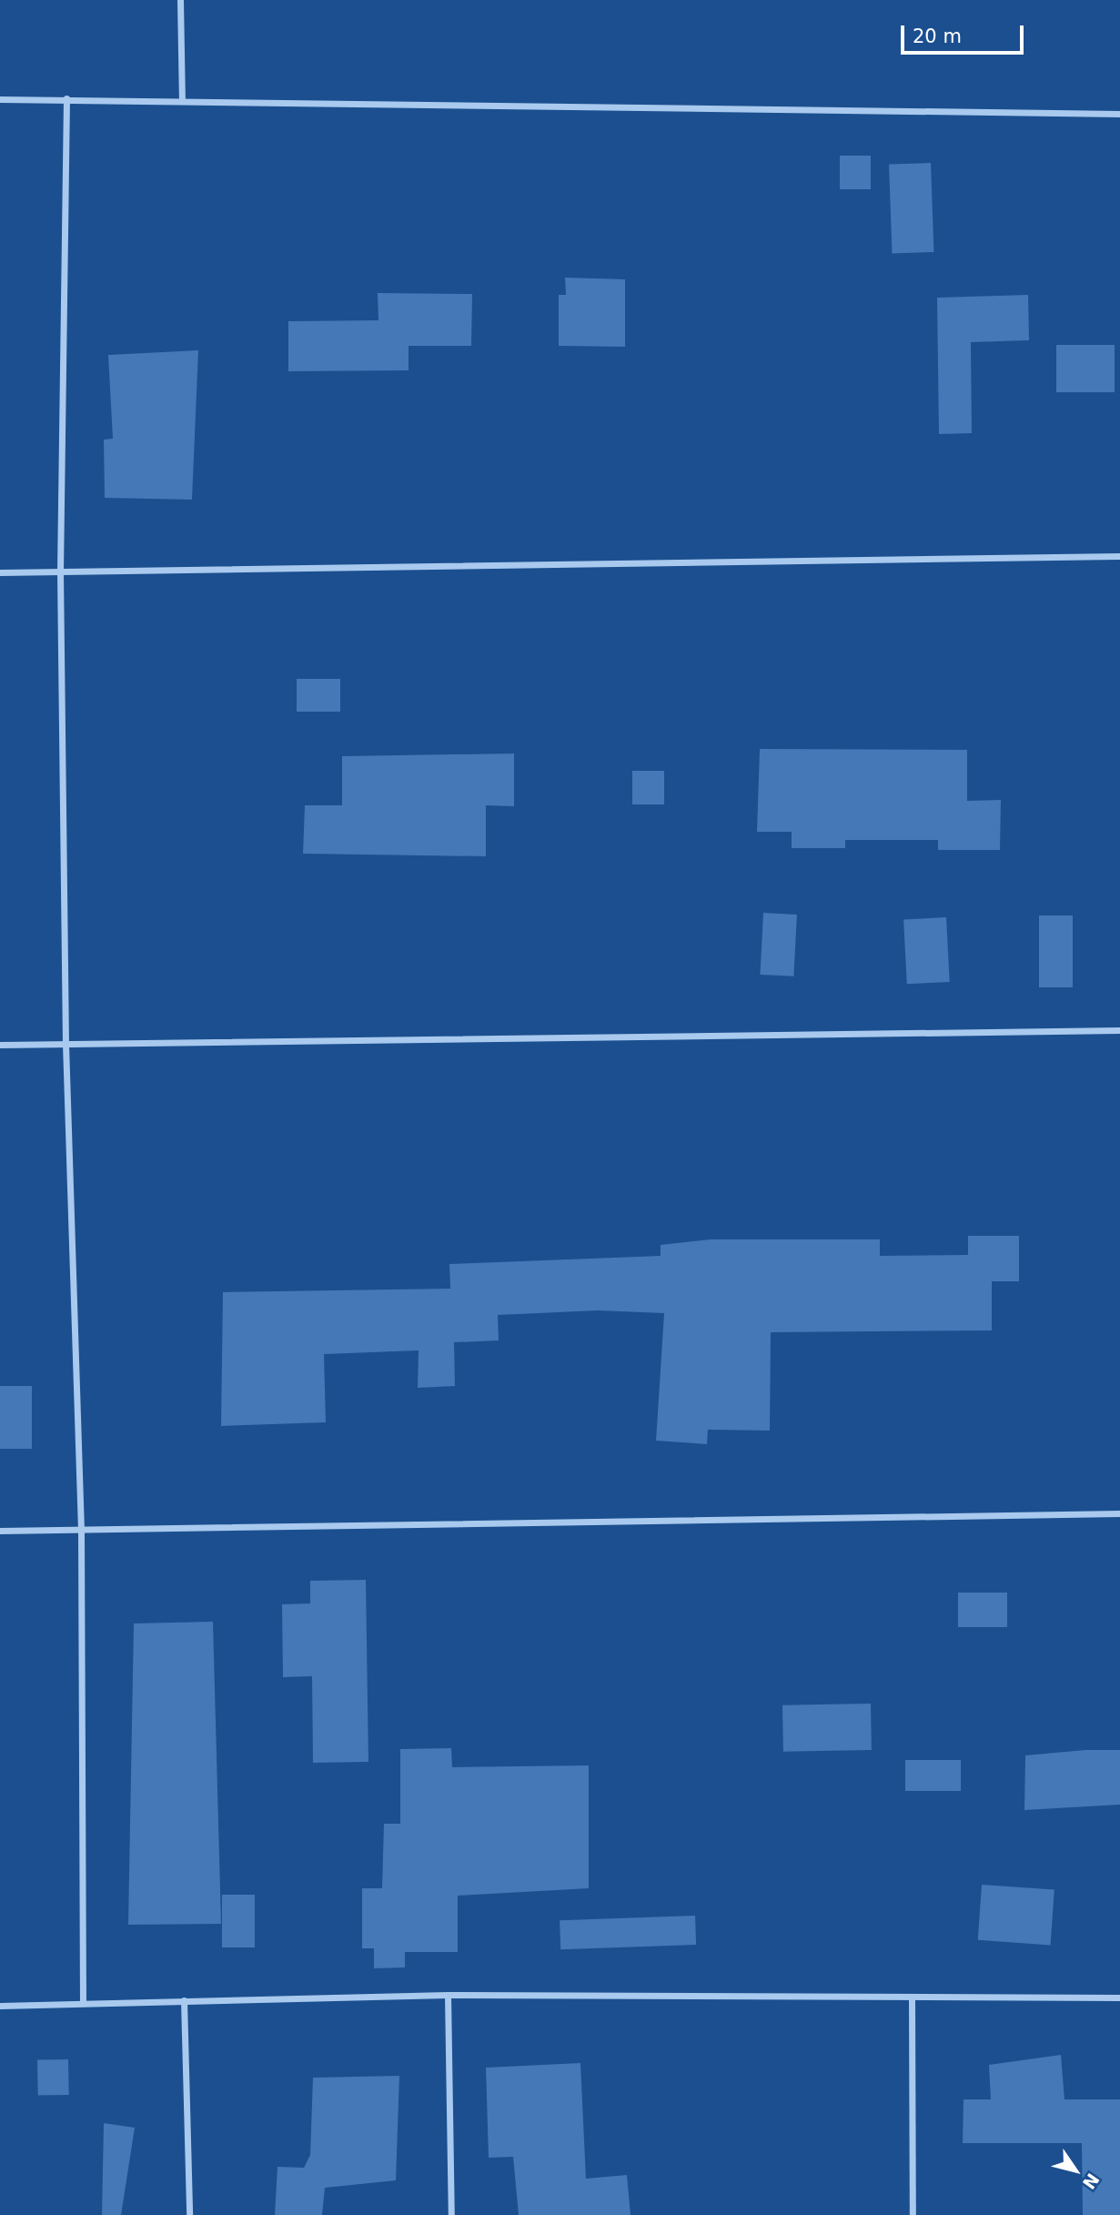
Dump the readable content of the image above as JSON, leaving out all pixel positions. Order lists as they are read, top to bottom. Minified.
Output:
{"scale_bar":"20 m","north":"bottom right"}
